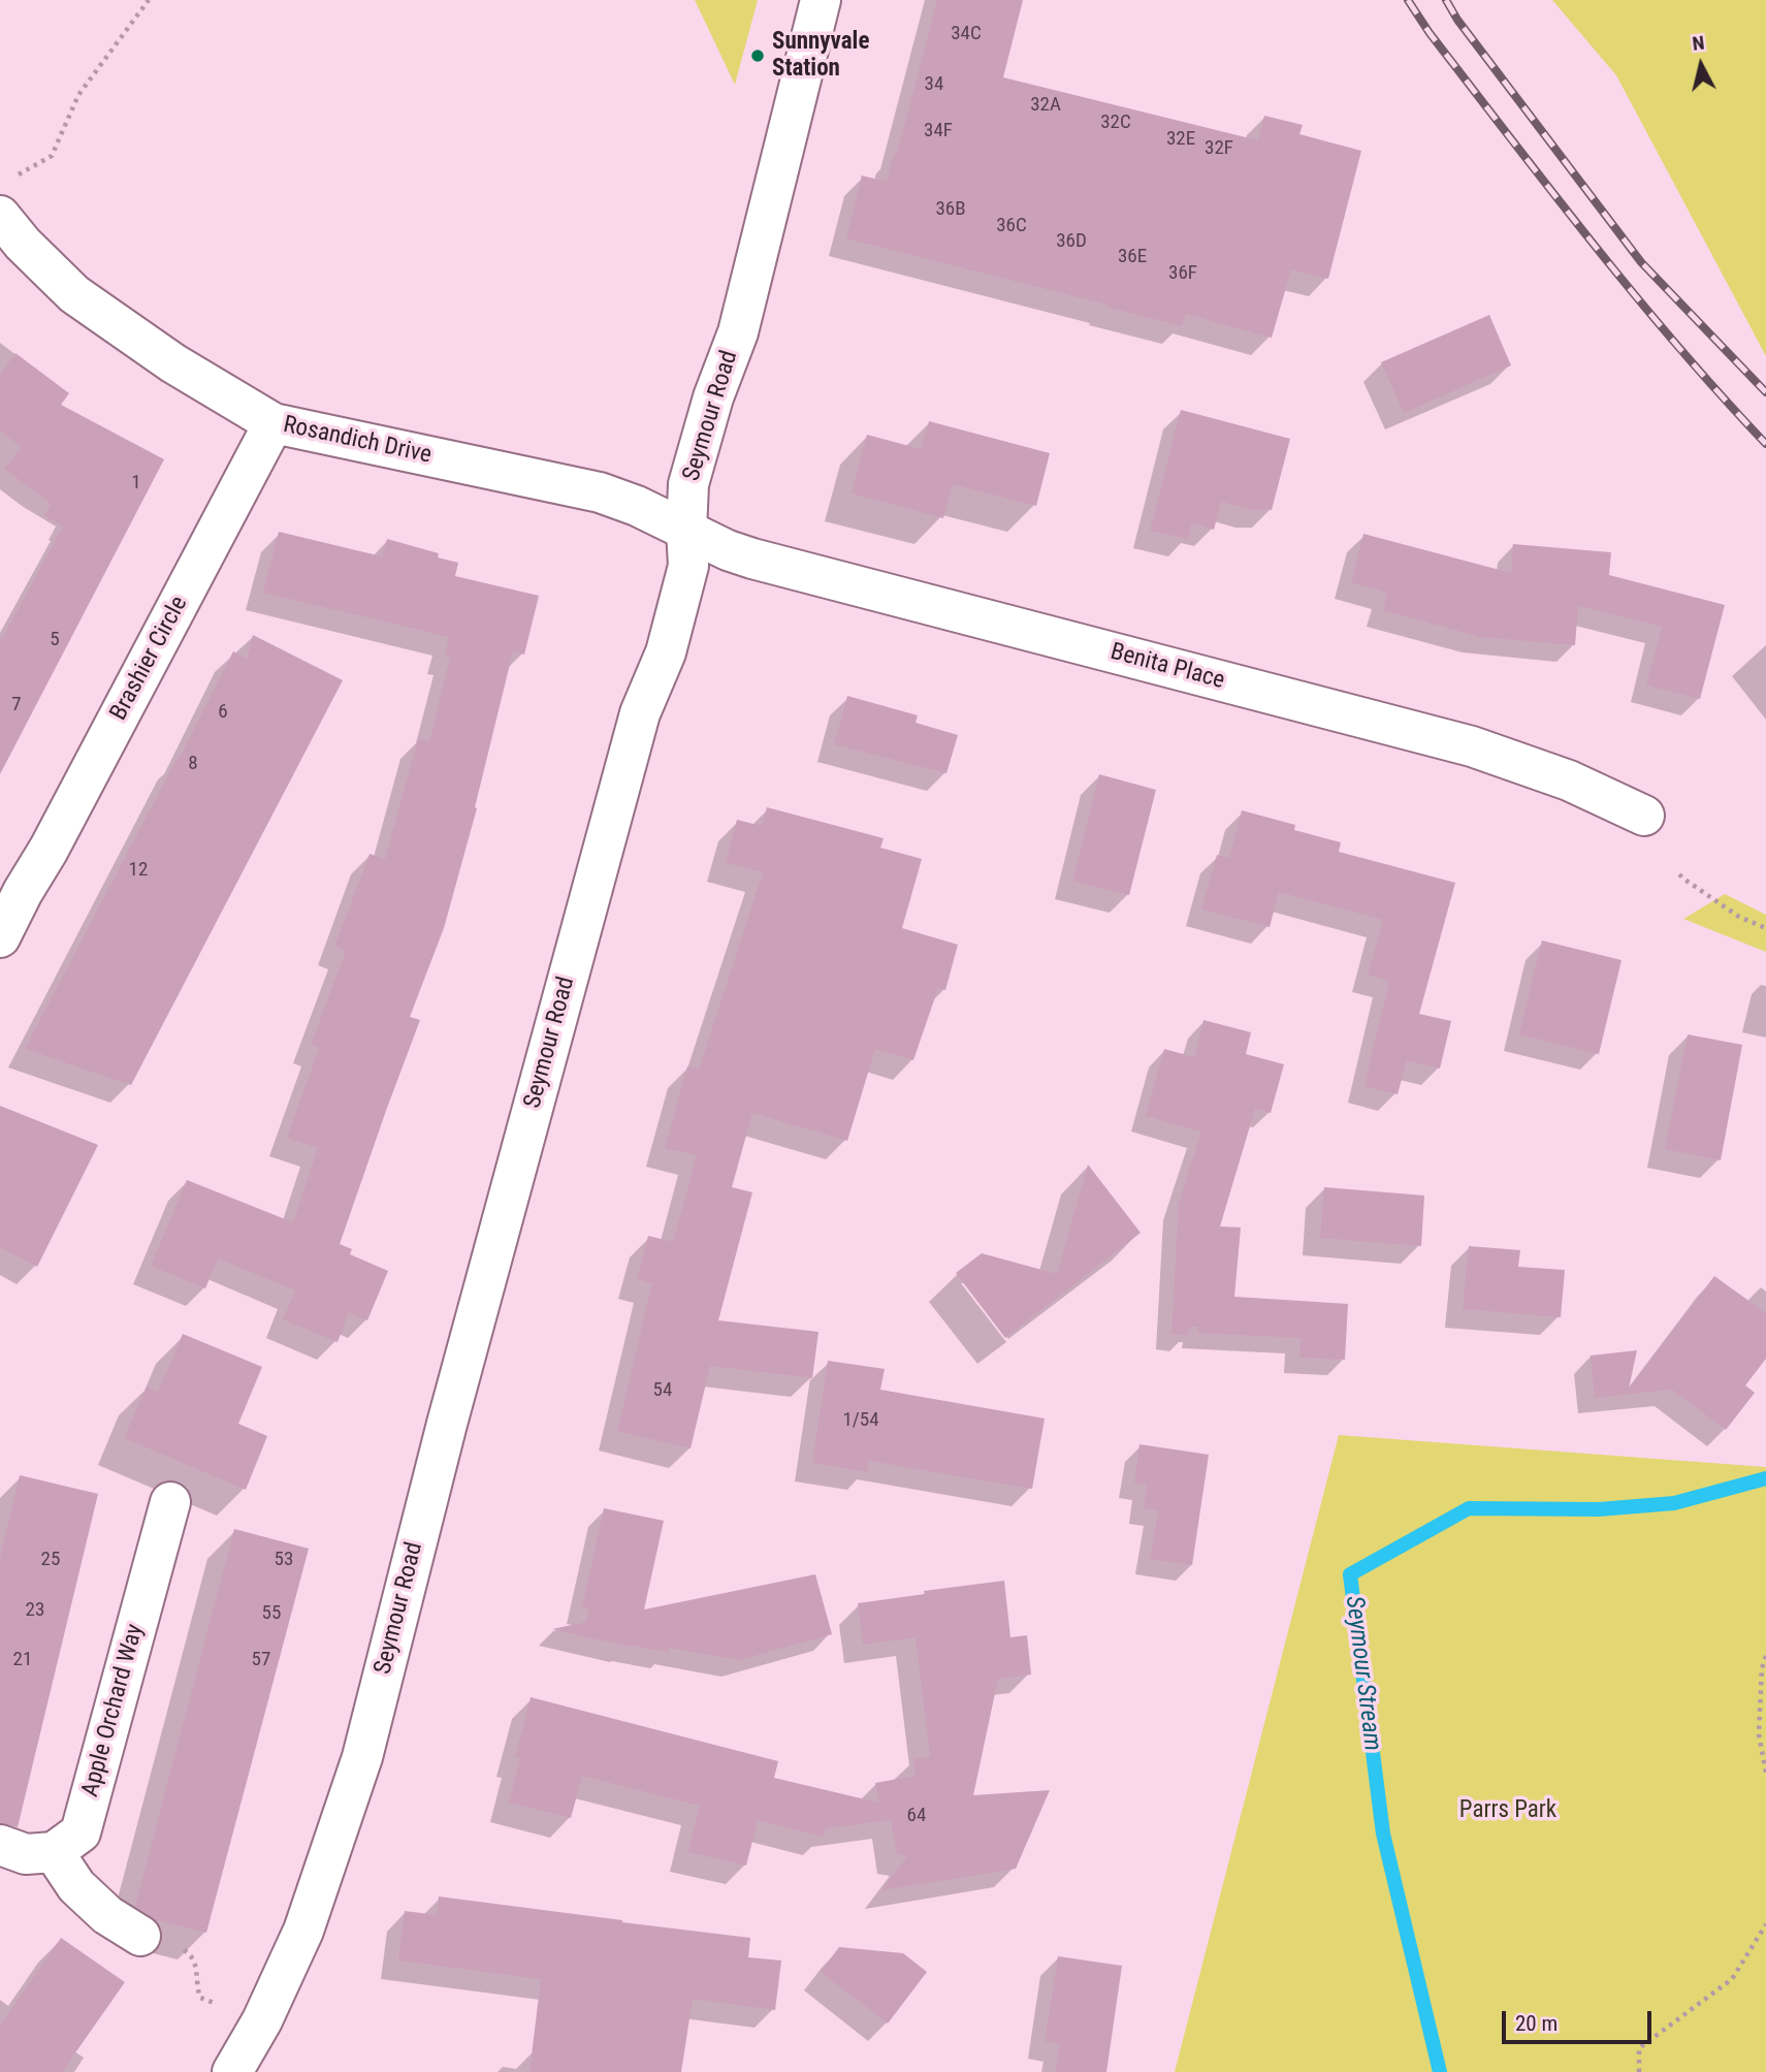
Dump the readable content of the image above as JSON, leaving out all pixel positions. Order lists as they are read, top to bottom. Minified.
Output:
{"streets":{"street":["Seymour Road","Rosandich Drive","Brashier Circle","Benita Place","Apple Orchard Way"]},"crossings":[["Seymour Road","Rosandich Drive"],["Seymour Road","Benita Place"],["Rosandich Drive","Brashier Circle"],["Rosandich Drive","Benita Place"]],"water":["Seymour Stream"],"parks":["Parrs Park"],"places":["Sunnyvale Station"],"house_numbers":["34C","34","32A","32C","34F","32E","32F","36B","36C","36D","36E","36F","1","5","7","6","8","12","54","1/54","25","53","23","55","21","57","64"],"scale_bar":"20 m","north":"top"}
